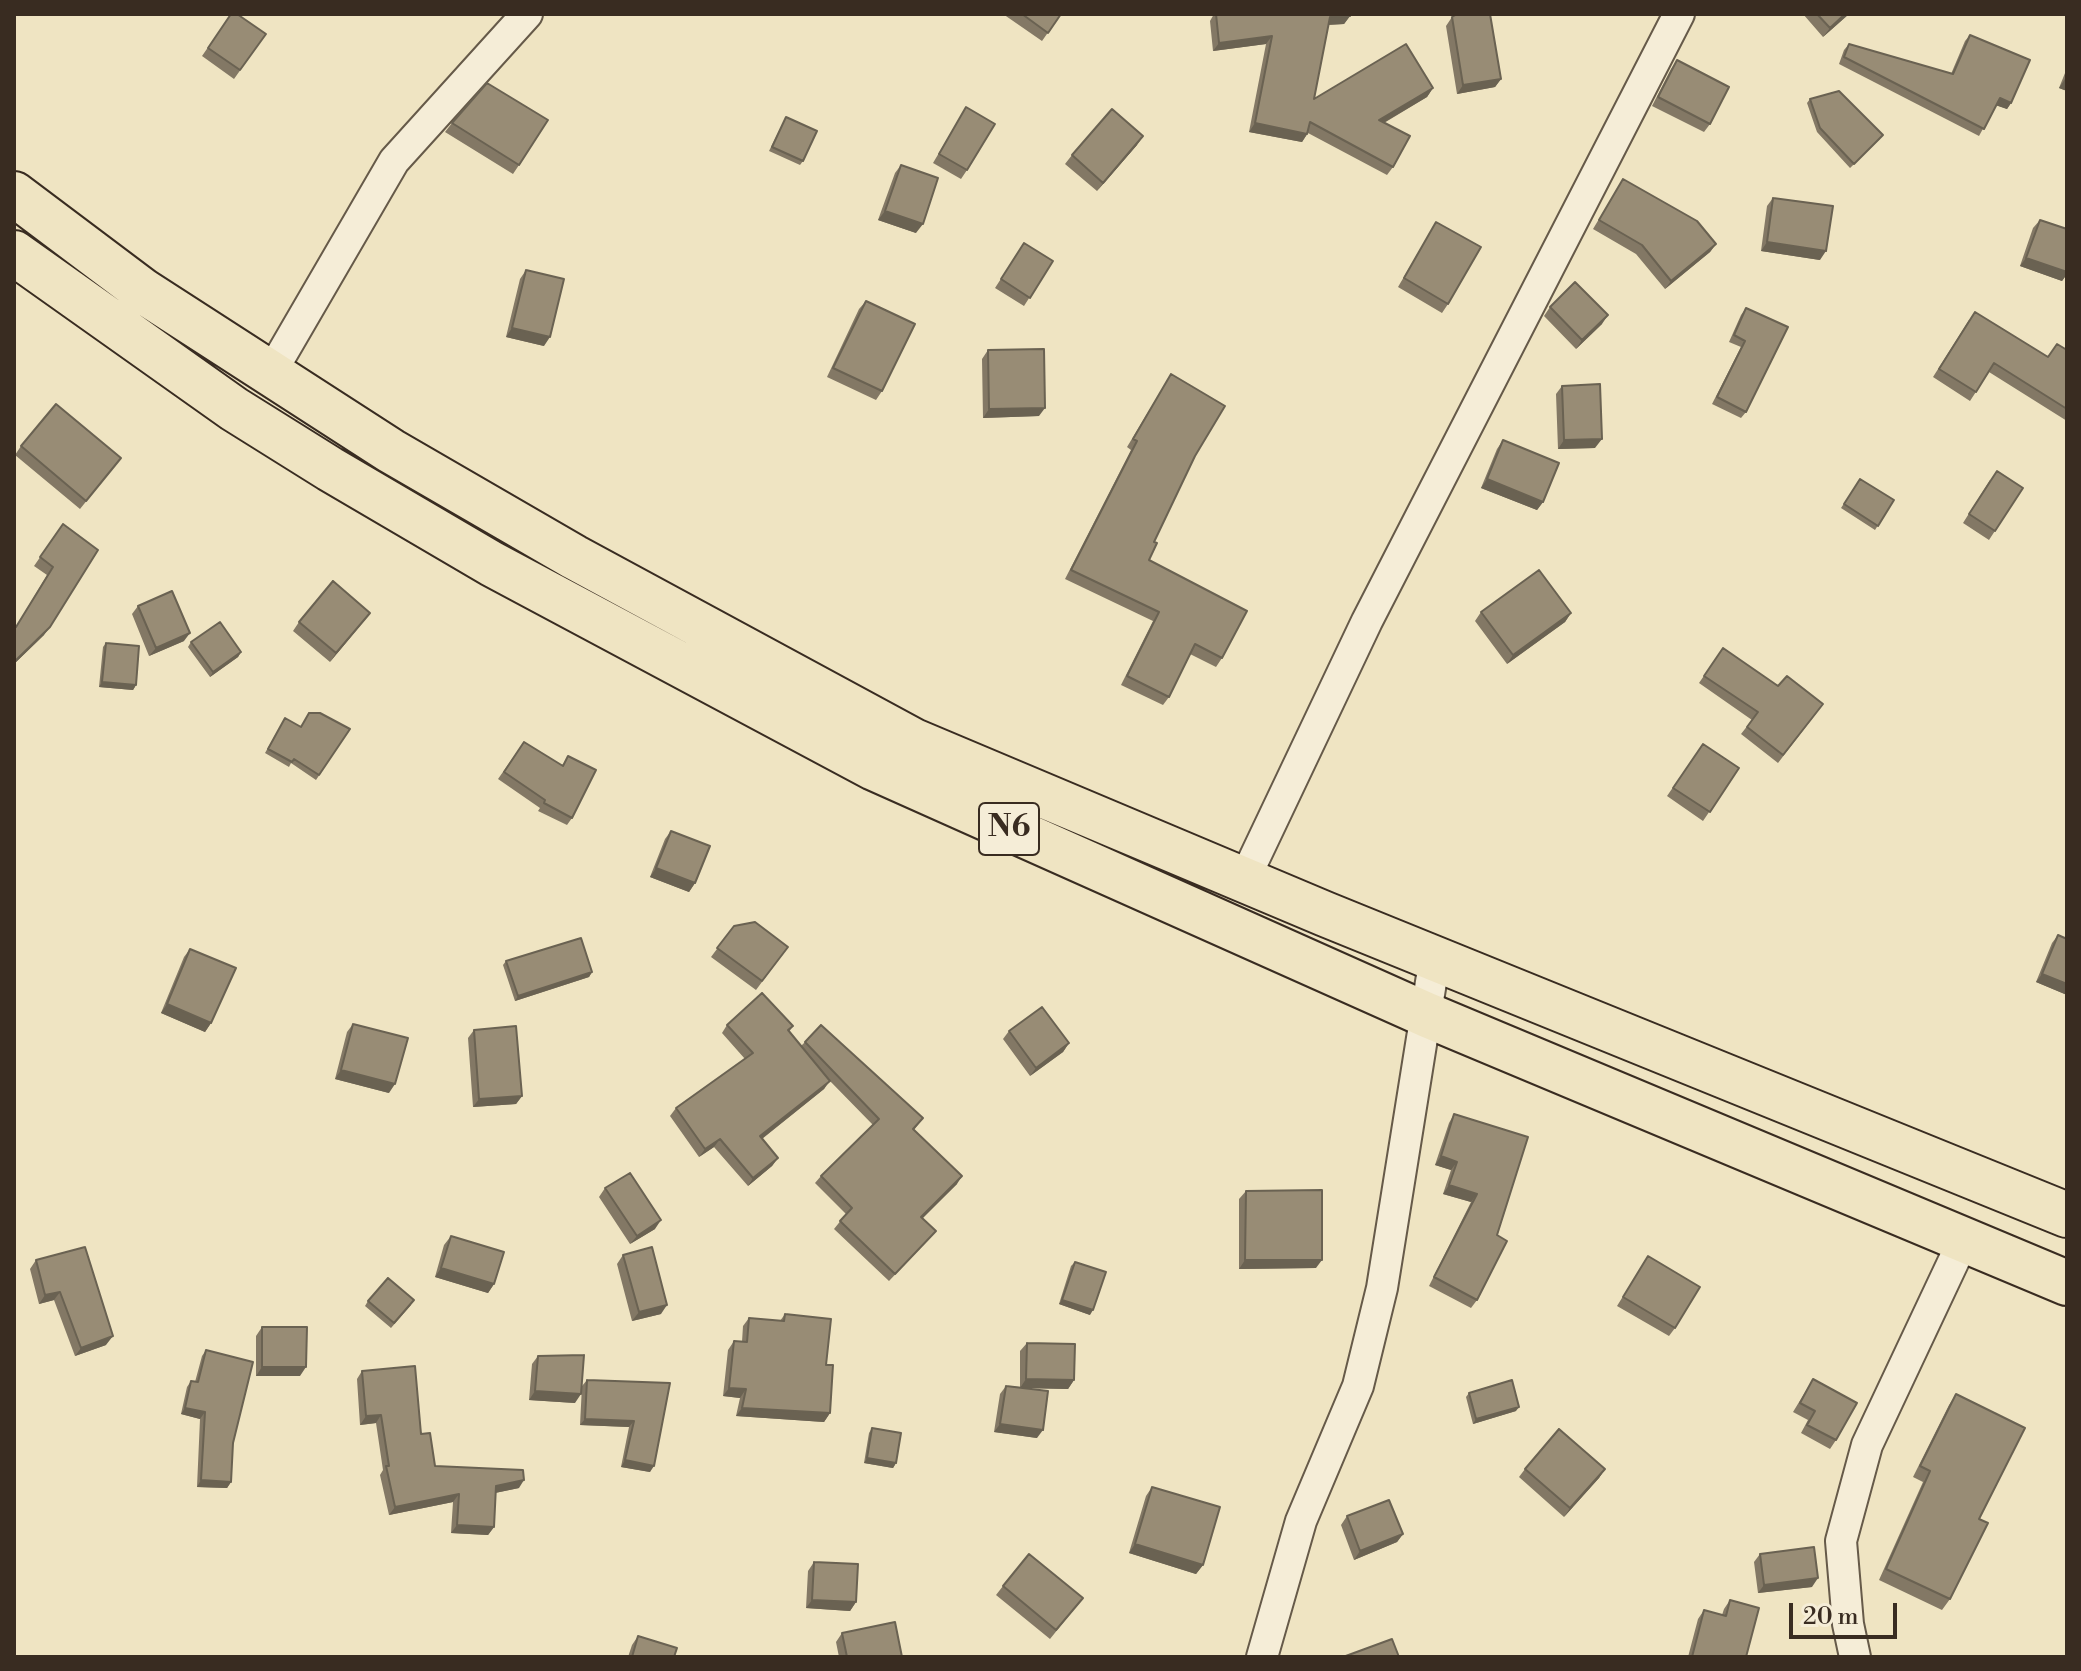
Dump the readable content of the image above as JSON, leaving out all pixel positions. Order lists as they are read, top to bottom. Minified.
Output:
{"streets":{"highway":["N6"]},"scale_bar":"20 m"}
